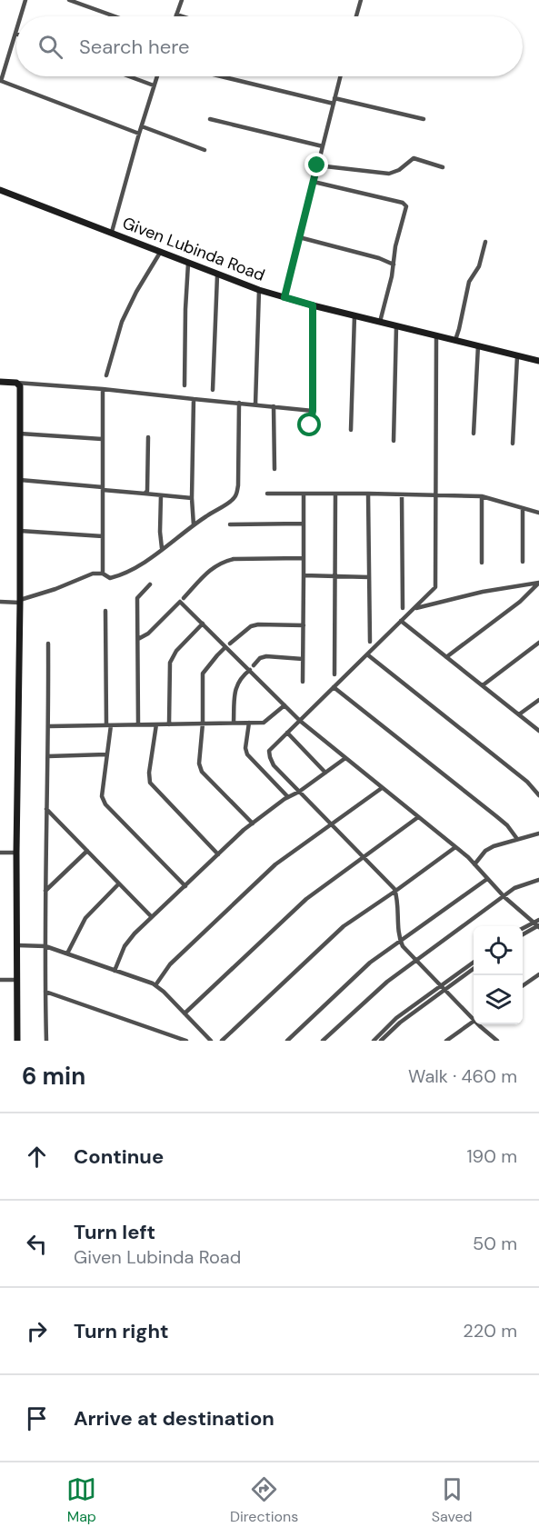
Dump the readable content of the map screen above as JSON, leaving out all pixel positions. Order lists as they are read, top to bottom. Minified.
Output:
{"streets":{"street":["Given Lubinda Road"]},"page":{"search":"Search here","heading":["6 min","Walk · 460 m"],"list":[["Continue","190 m"],["Turn left","Given Lubinda Road","50 m"],["Turn right","220 m"],"Arrive at destination"],"nav":["Map","Directions","Saved"]}}
